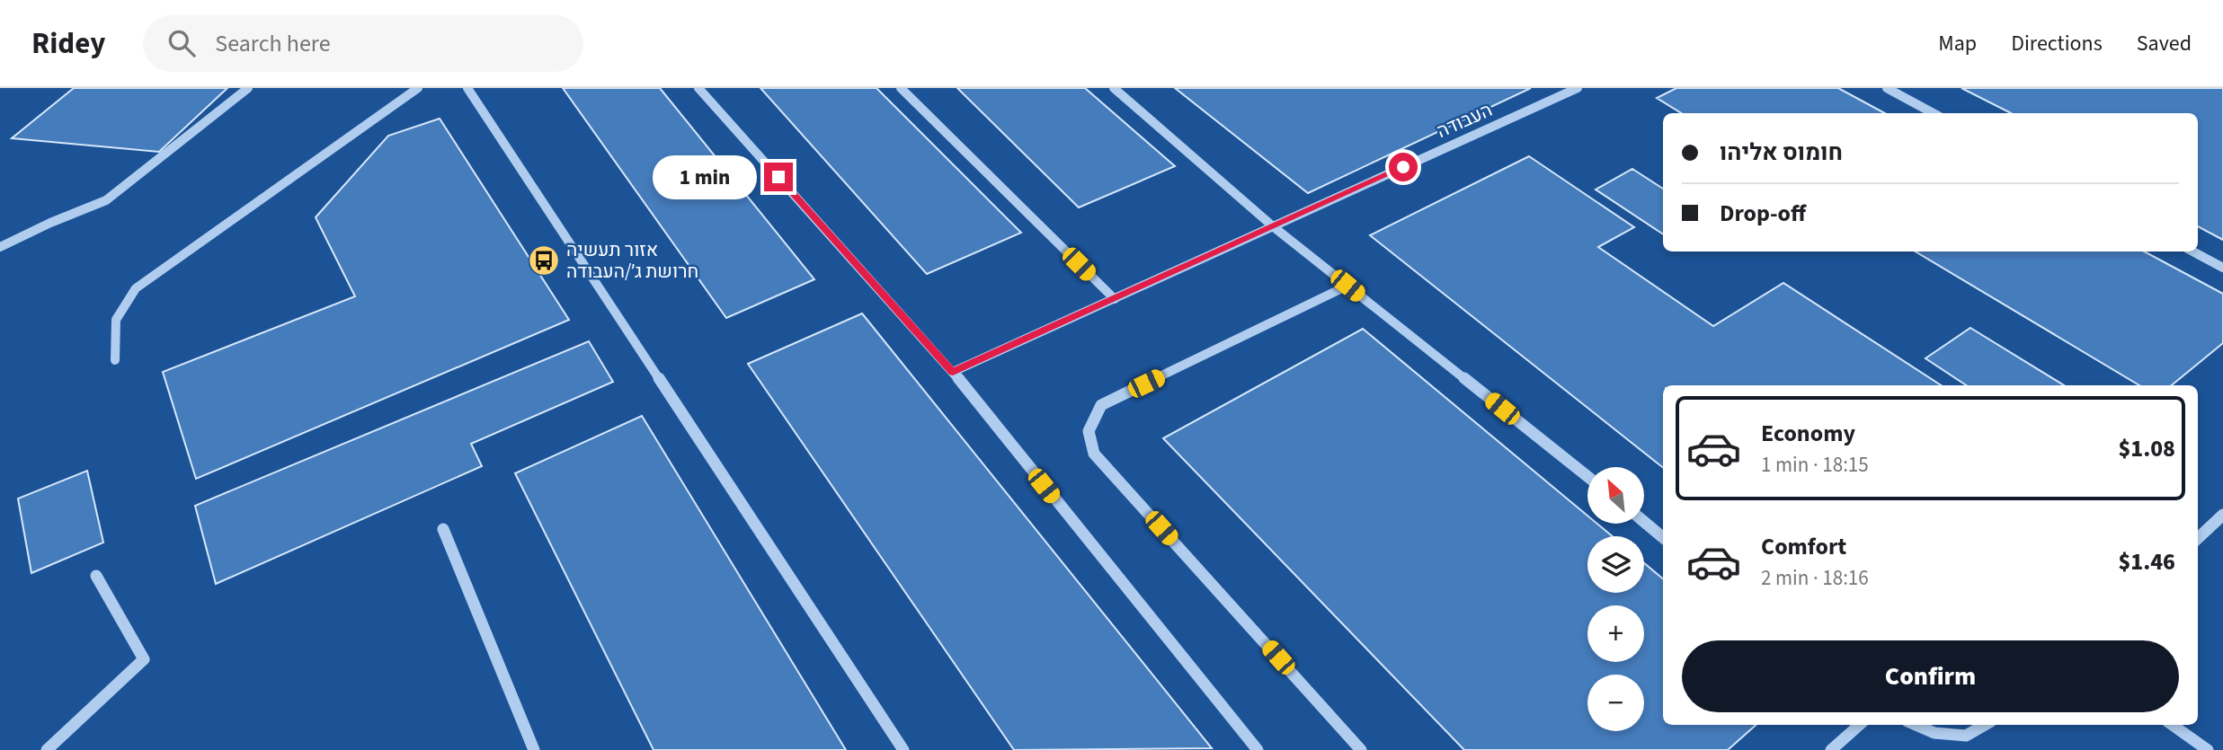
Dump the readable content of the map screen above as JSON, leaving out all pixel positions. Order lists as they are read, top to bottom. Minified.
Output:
{"streets":{"street":["העבודה"]},"places":{"bus stop":["אזור תעשיה חרושת ג׳/העבודה"]},"north":"top left","page":{"header":"Ridey","search":"Search here","nav":["Map","Directions","Saved"],"banner":["חומוס אליהו","Drop-off"],"bubble":"1 min","list":[{"name":"Economy","note":"1 min · 18:15","value":"$1.08"},{"name":"Comfort","note":"2 min · 18:16","value":"$1.46"}],"map_buttons":["+","−"],"buttons":"Confirm"}}
